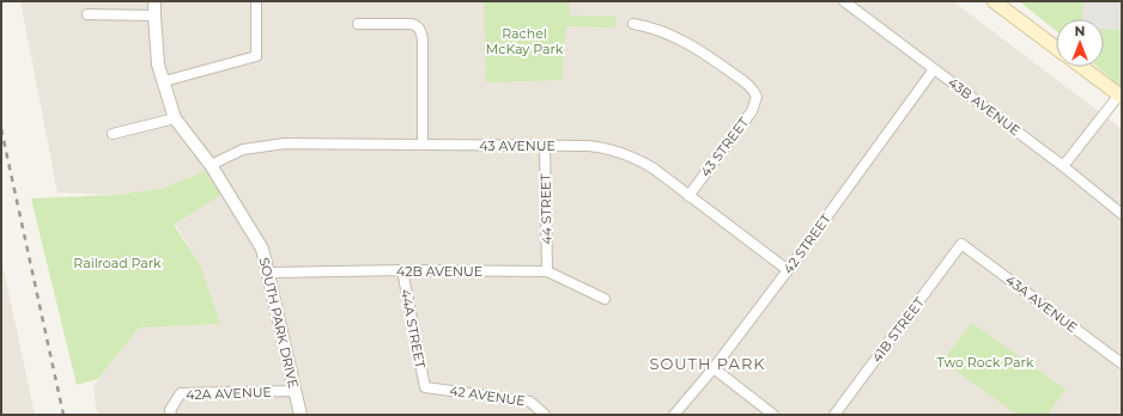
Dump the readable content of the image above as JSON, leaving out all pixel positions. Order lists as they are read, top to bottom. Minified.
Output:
{"streets":{"street":["43B AVENUE","43 AVENUE","43 STREET","44 STREET","42 STREET","42B AVENUE","43A AVENUE","SOUTH PARK DRIVE","44A STREET","41B STREET","42A AVENUE","42 AVENUE"]},"crossings":[["43B AVENUE","42 STREET"],["43 AVENUE","43 STREET"],["43 AVENUE","44 STREET"],["43 AVENUE","42 STREET"],["43 AVENUE","SOUTH PARK DRIVE"],["44 STREET","42B AVENUE"],["42B AVENUE","SOUTH PARK DRIVE"],["42B AVENUE","44A STREET"],["43A AVENUE","41B STREET"],["SOUTH PARK DRIVE","42A AVENUE"],["44A STREET","42 AVENUE"]],"districts":["SOUTH PARK"],"parks":["Rachel McKay Park","Railroad Park","Two Rock Park"],"north":"top"}
